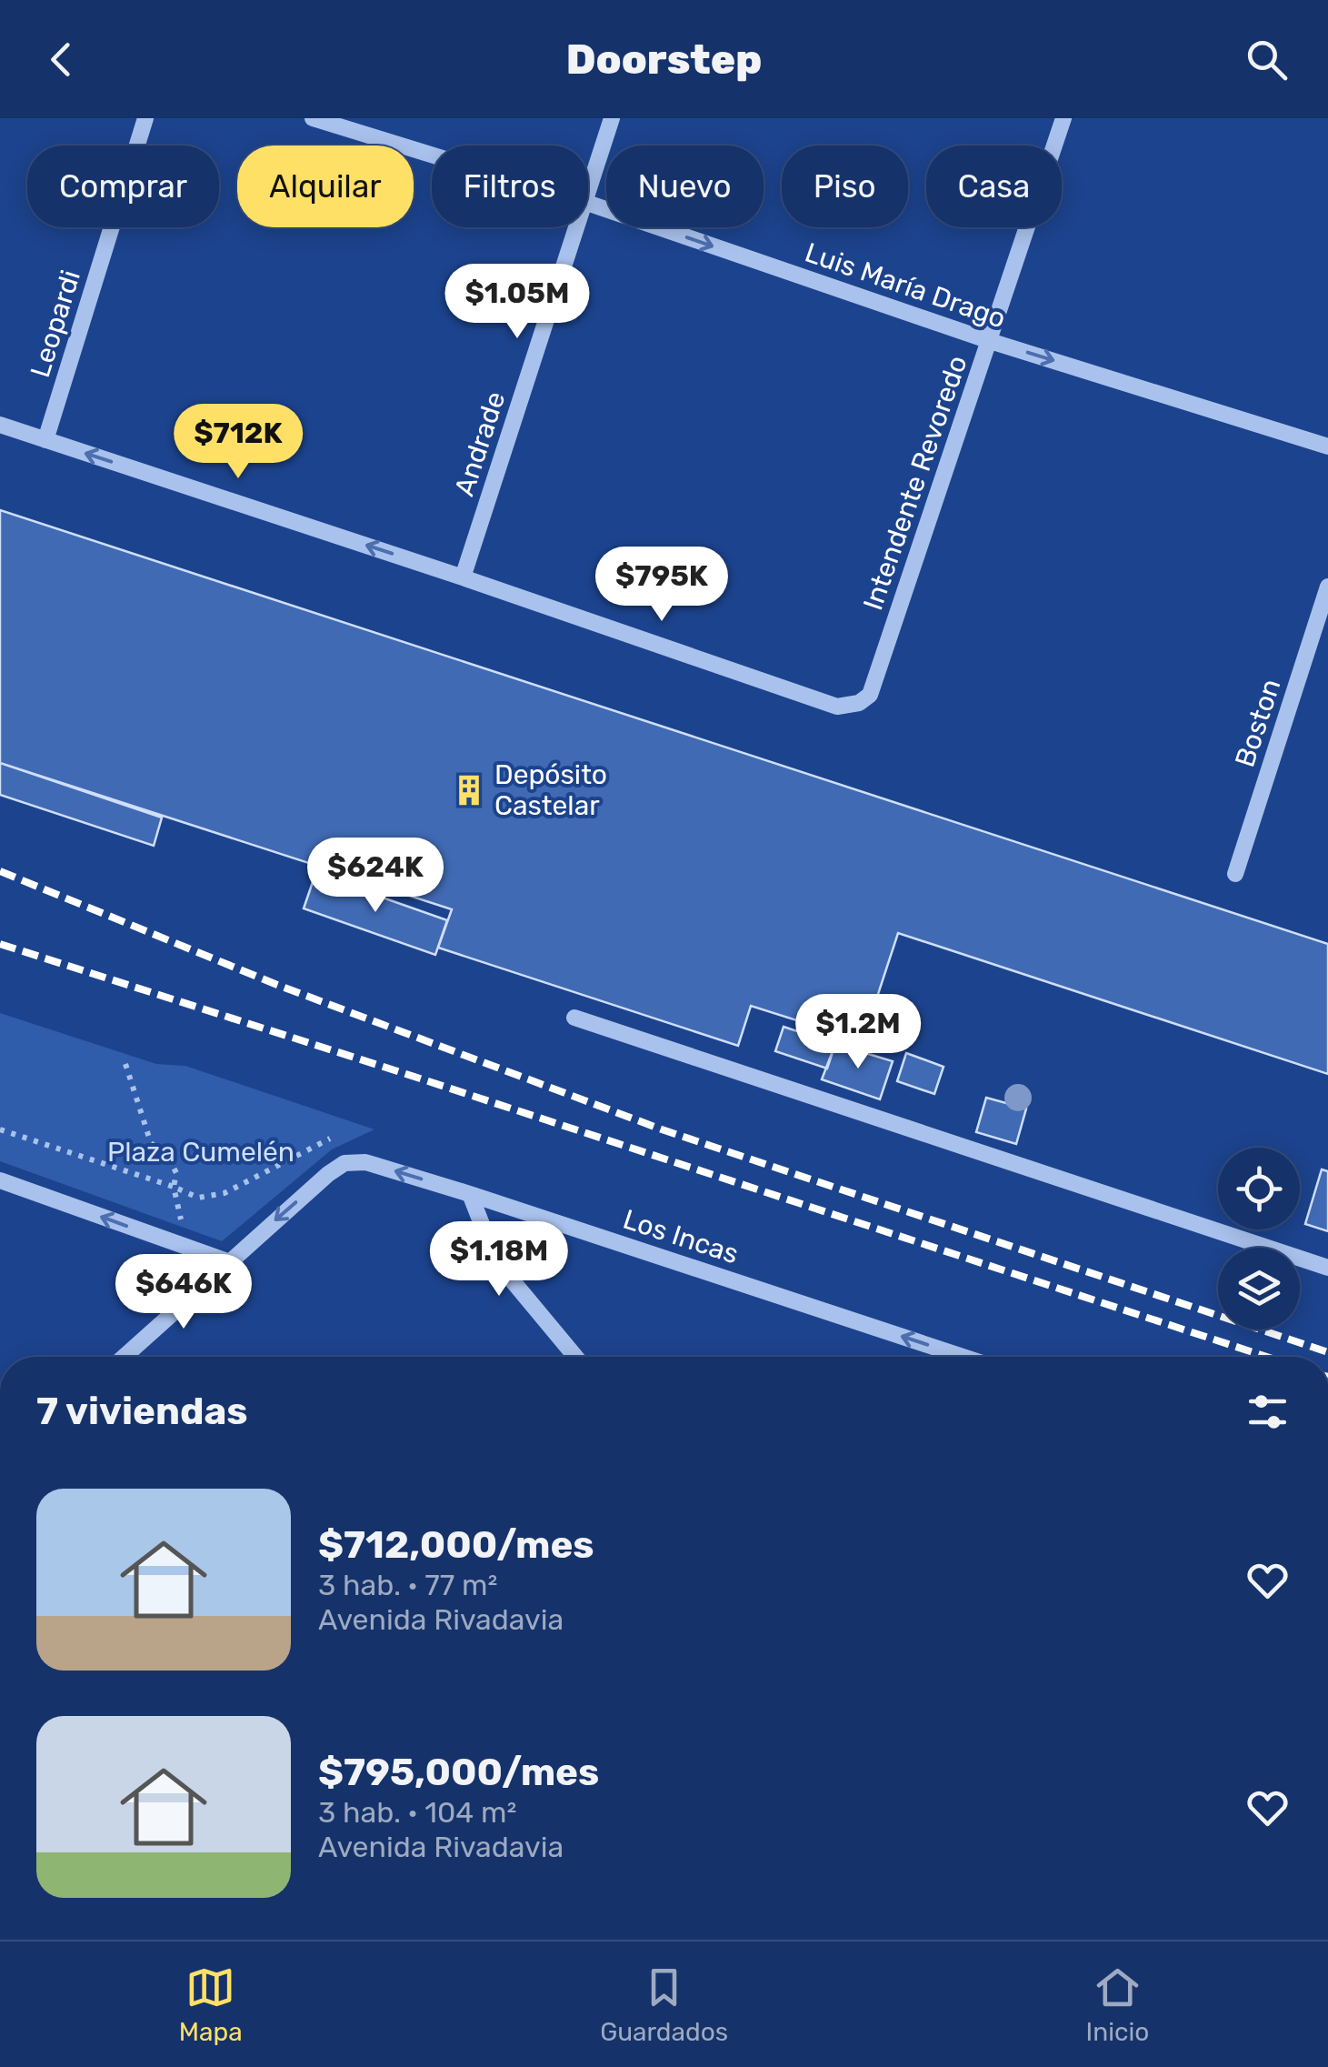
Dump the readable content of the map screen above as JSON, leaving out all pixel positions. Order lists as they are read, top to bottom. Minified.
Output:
{"streets":{"street":["Luis María Drago","Leopardi","Andrade","Intendente Revoredo","Boston","Los Incas"]},"crossings":[["Luis María Drago","Intendente Revoredo"],["Andrade","Intendente Revoredo"]],"one_way":["Luis María Drago","Los Incas"],"parks":["Plaza Cumelén"],"places":{"building":["Depósito Castelar"]},"page":{"header":"Doorstep","chip":["Comprar","Alquilar","Filtros","Nuevo","Piso","Casa"],"price":["$1.05M","$712K","$795K","$624K","$1.2M","$1.18M","$646K"],"heading":"7 viviendas","list":[{"name":"$712,000/mes","note":"3 hab. · 77 m² · Avenida Rivadavia"},{"name":"$795,000/mes","note":"3 hab. · 104 m² · Avenida Rivadavia"}],"tabs":["Mapa","Guardados","Inicio"]}}
